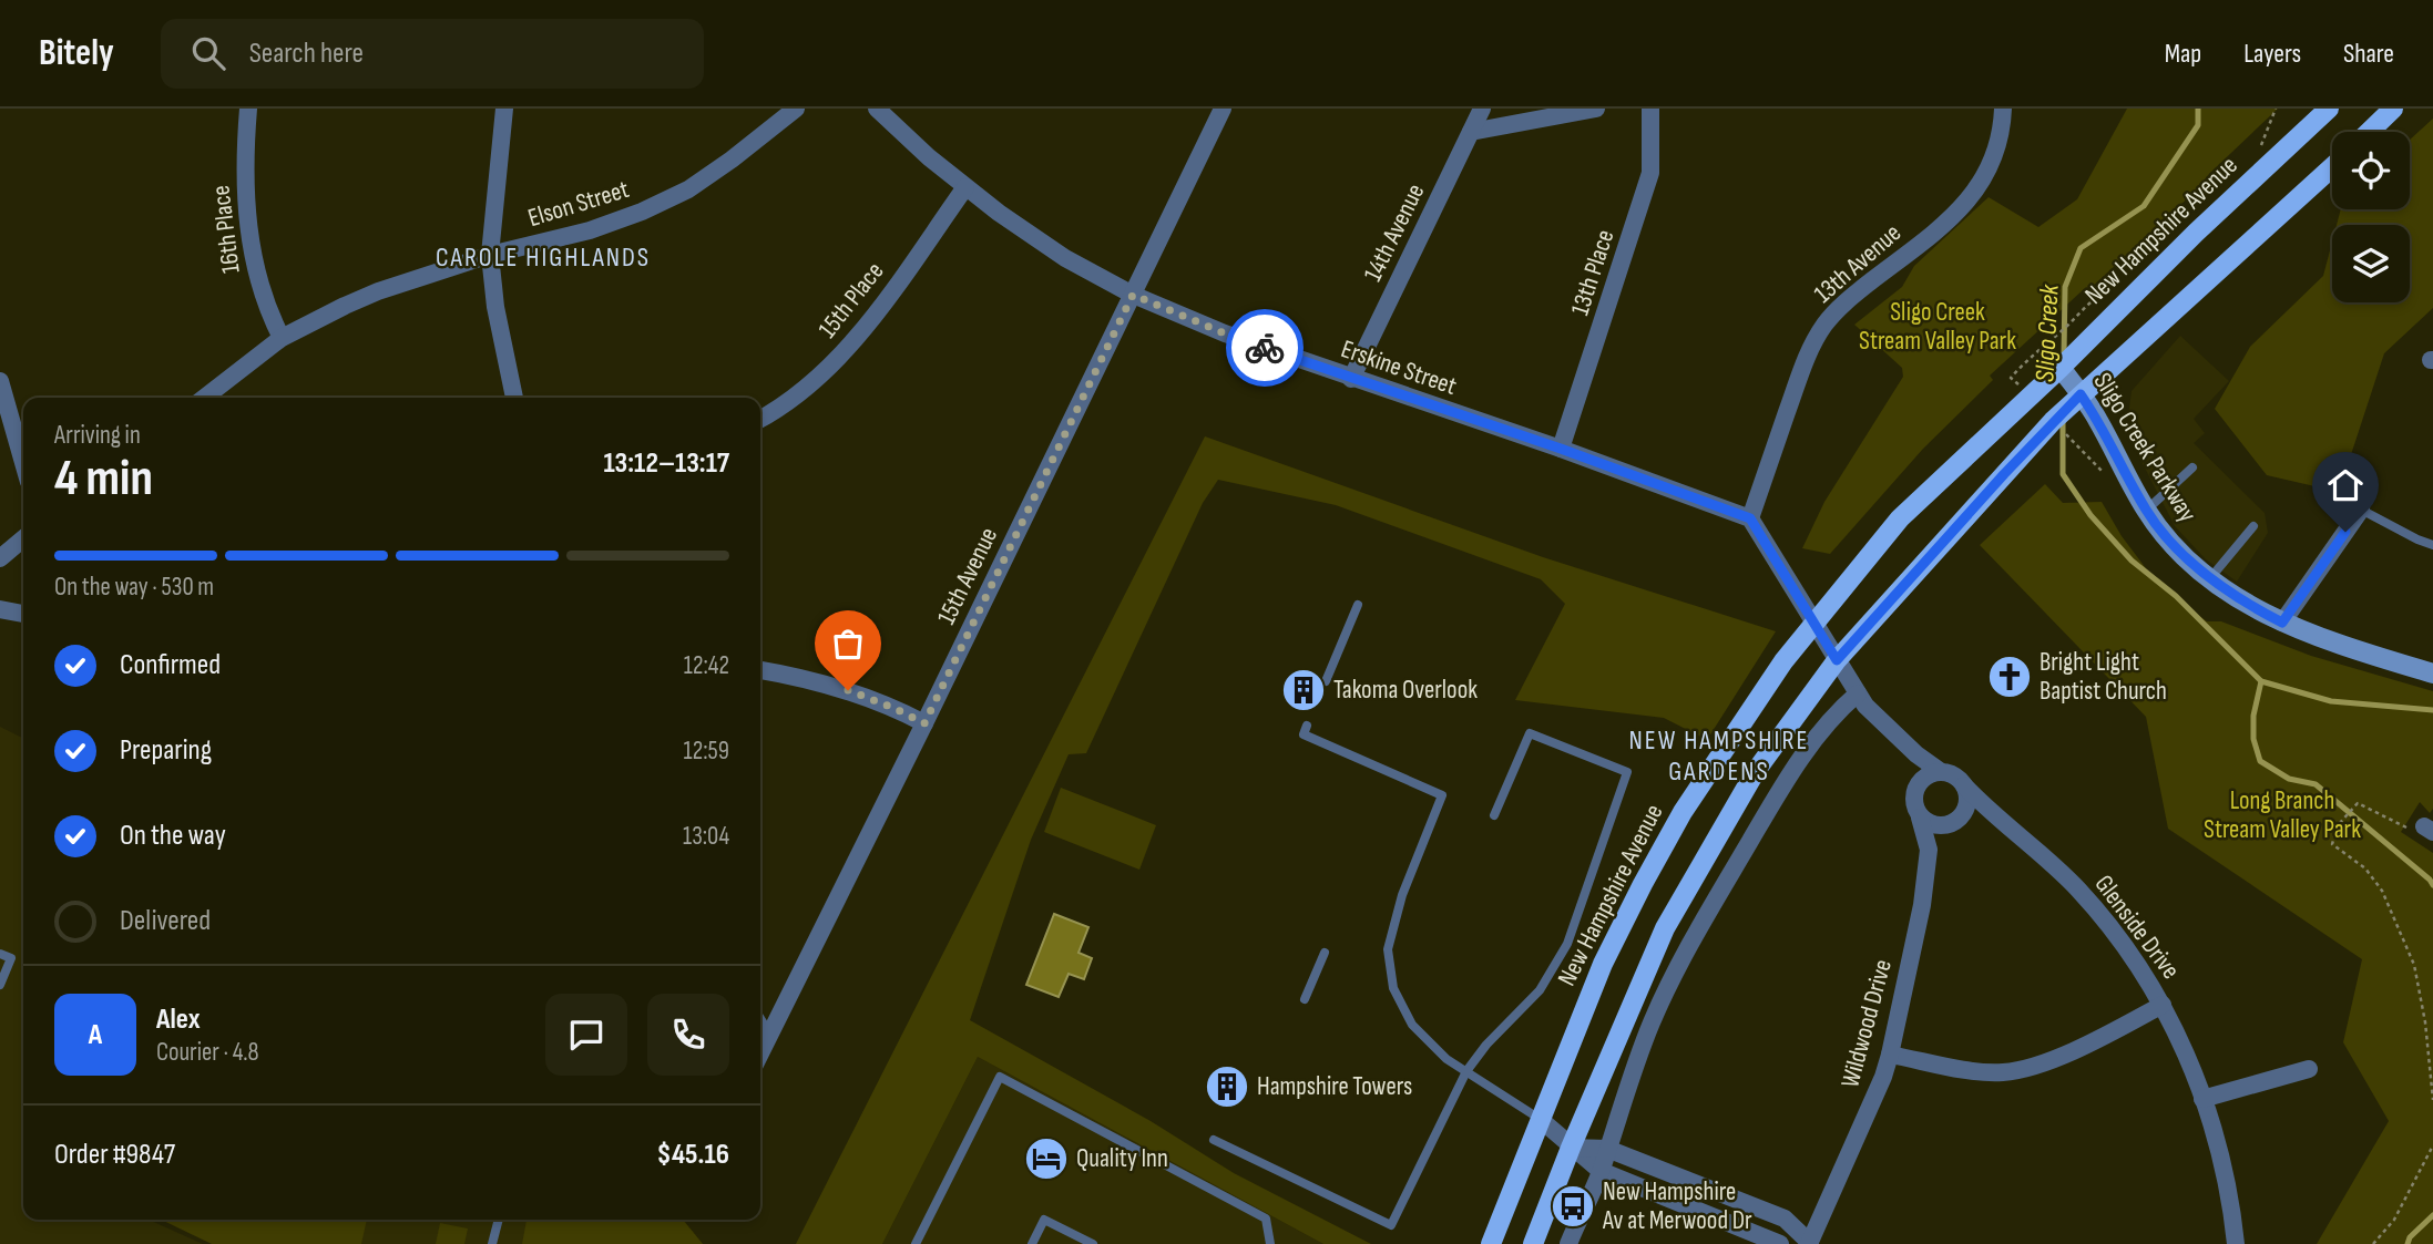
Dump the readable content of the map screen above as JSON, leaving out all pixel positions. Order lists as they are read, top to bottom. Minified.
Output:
{"streets":{"main road":["New Hampshire Avenue"],"street":["Elson Street","16th Place","14th Avenue","13th Avenue","13th Place","15th Place","Erskine Street","Sligo Creek Parkway","15th Avenue","Glenside Drive","Wildwood Drive"]},"crossings":[["Elson Street","16th Place"],["New Hampshire Avenue","Sligo Creek Parkway"],["14th Avenue","Erskine Street"],["13th Avenue","Erskine Street"],["13th Place","Erskine Street"],["15th Place","Erskine Street"],["Erskine Street","15th Avenue"],["Glenside Drive","Wildwood Drive"]],"districts":["CAROLE HIGHLANDS","NEW HAMPSHIRE GARDENS"],"water":["Sligo Creek"],"parks":["Sligo Creek Stream Valley Park","Long Branch Stream Valley Park"],"places":{"church":["Bright Light Baptist Church"],"building":["Takoma Overlook","Hampshire Towers"],"hotel":["Quality Inn"],"bus stop":["New Hampshire Av at Merwood Dr"]},"page":{"header":"Bitely","search":"Search here","nav":["Map","Layers","Share"],"heading":["4 min","Arriving in","13:12–13:17"],"panel":["Alex","Courier · 4.8","Order #9847","$45.16"],"bar":"On the way · 530 m","list":[["Confirmed","12:42"],["Preparing","12:59"],["On the way","13:04"],"Delivered"],"round":"A"}}
